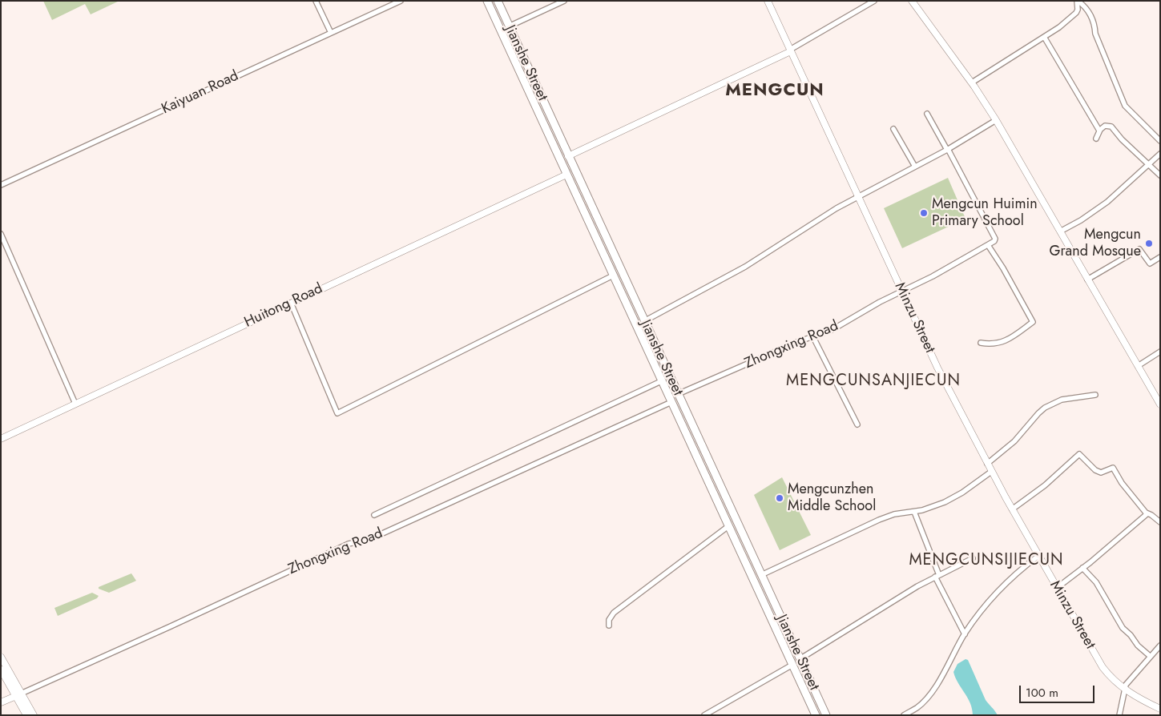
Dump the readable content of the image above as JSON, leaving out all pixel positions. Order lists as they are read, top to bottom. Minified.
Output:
{"streets":{"main road":["Jianshe Street"],"street":["Kaiyuan Road","Huitong Road","Minzu Street","Zhongxing Road"]},"crossings":[["Jianshe Street","Huitong Road"],["Jianshe Street","Zhongxing Road"],["Minzu Street","Zhongxing Road"]],"districts":["MENGCUN","MENGCUNSANJIECUN","MENGCUNSIJIECUN"],"places":["Mengcun Huimin Primary School","Mengcun Grand Mosque","Mengcunzhen Middle School"],"scale_bar":"100 m"}
